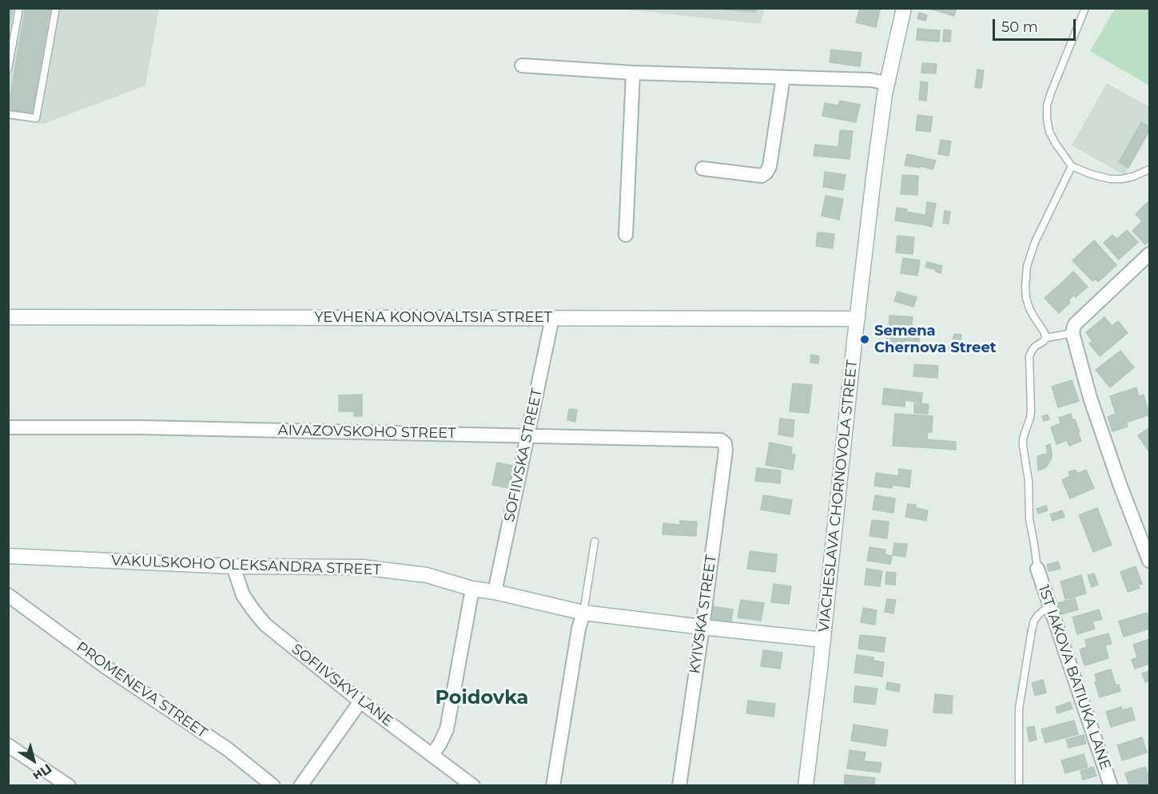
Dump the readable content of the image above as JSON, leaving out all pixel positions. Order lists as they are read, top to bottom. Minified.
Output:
{"streets":{"street":["YEVHENA KONOVALTSIA STREET","AIVAZOVSKOHO STREET","SOFIIVSKA STREET","VIACHESLAVA CHORNOVOLA STREET","VAKULSKOHO OLEKSANDRA STREET","KYIVSKA STREET","1ST IAKOVA BATIUKA LANE","SOFIIVSKYI LANE","PROMENEVA STREET"]},"crossings":[["YEVHENA KONOVALTSIA STREET","SOFIIVSKA STREET"],["YEVHENA KONOVALTSIA STREET","VIACHESLAVA CHORNOVOLA STREET"],["AIVAZOVSKOHO STREET","SOFIIVSKA STREET"],["AIVAZOVSKOHO STREET","KYIVSKA STREET"],["SOFIIVSKA STREET","VAKULSKOHO OLEKSANDRA STREET"],["VIACHESLAVA CHORNOVOLA STREET","VAKULSKOHO OLEKSANDRA STREET"],["VAKULSKOHO OLEKSANDRA STREET","KYIVSKA STREET"],["VAKULSKOHO OLEKSANDRA STREET","SOFIIVSKYI LANE"]],"districts":["Poidovka"],"places":["Semena Chernova Street"],"scale_bar":"50 m","north":"bottom right"}
